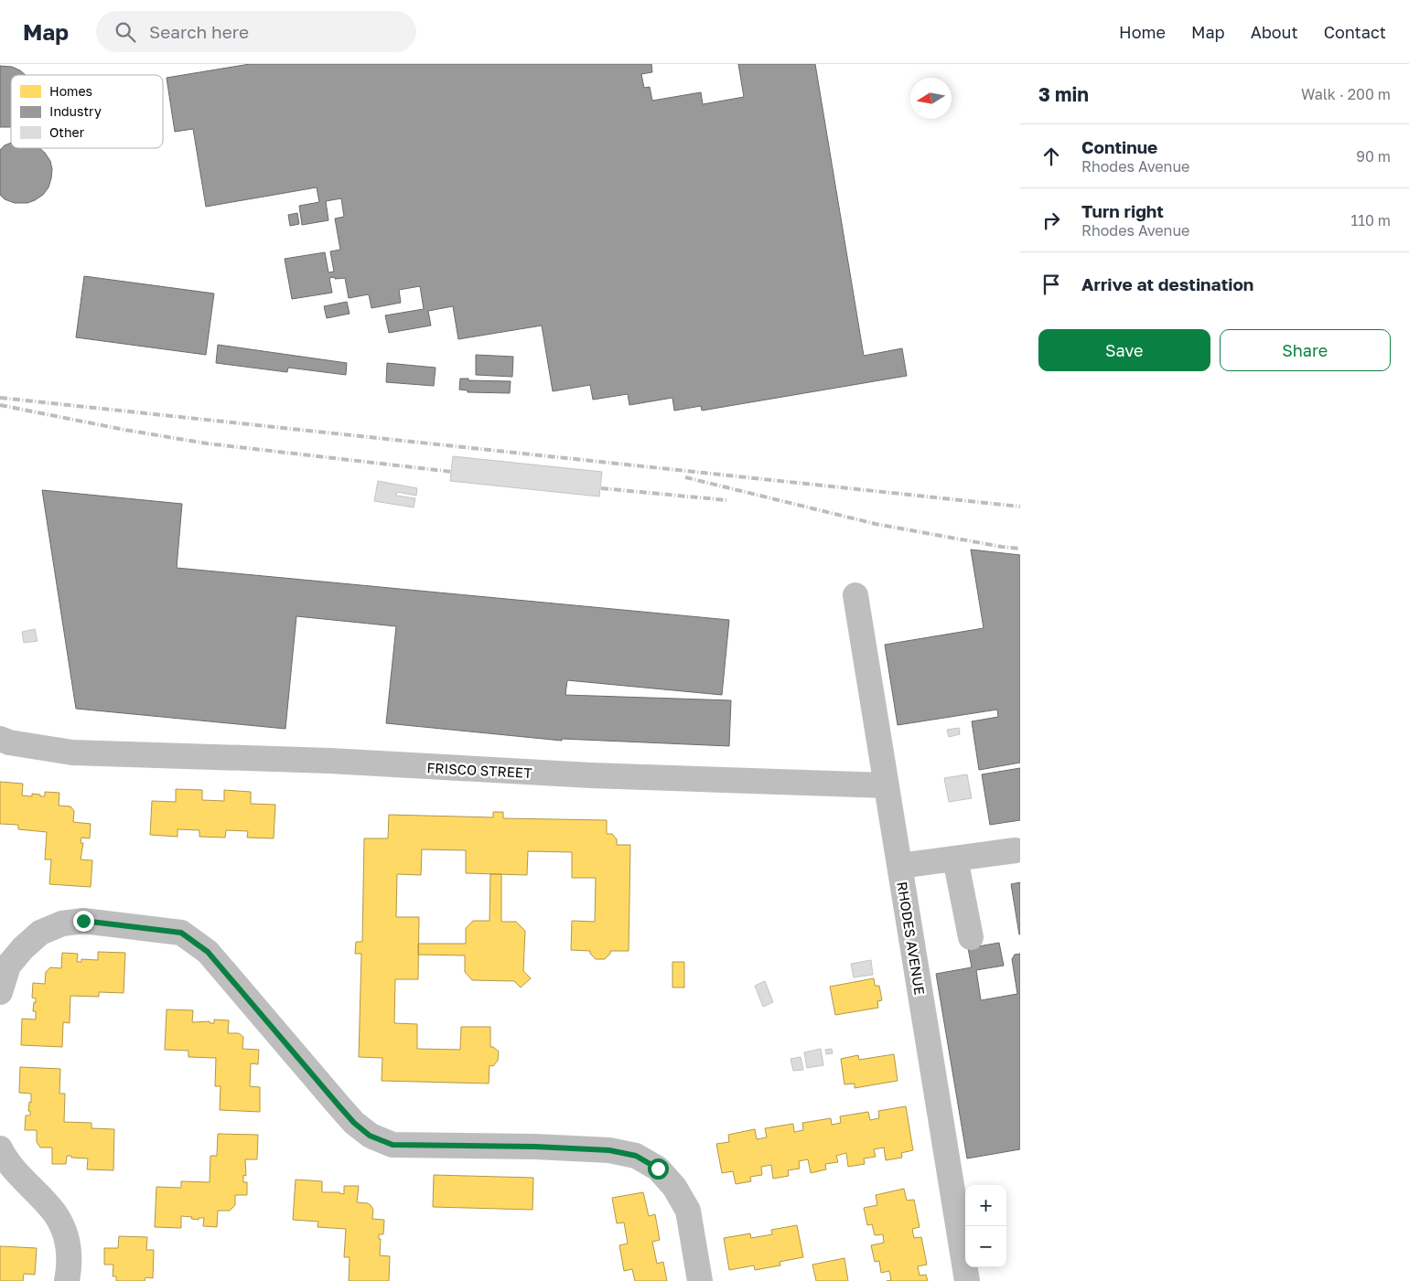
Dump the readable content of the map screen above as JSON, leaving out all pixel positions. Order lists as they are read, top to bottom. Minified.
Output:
{"streets":{"street":["FRISCO STREET","RHODES AVENUE"]},"crossings":[["FRISCO STREET","RHODES AVENUE"]],"legend":["Homes","Industry","Other"],"north":"left","page":{"header":"Map","search":"Search here","nav":["Home","Map","About","Contact"],"heading":["3 min","Walk · 200 m"],"list":[["Continue","Rhodes Avenue","90 m"],["Turn right","Rhodes Avenue","110 m"],"Arrive at destination"],"buttons":["Save","Share"],"map_buttons":["+","−"]}}
